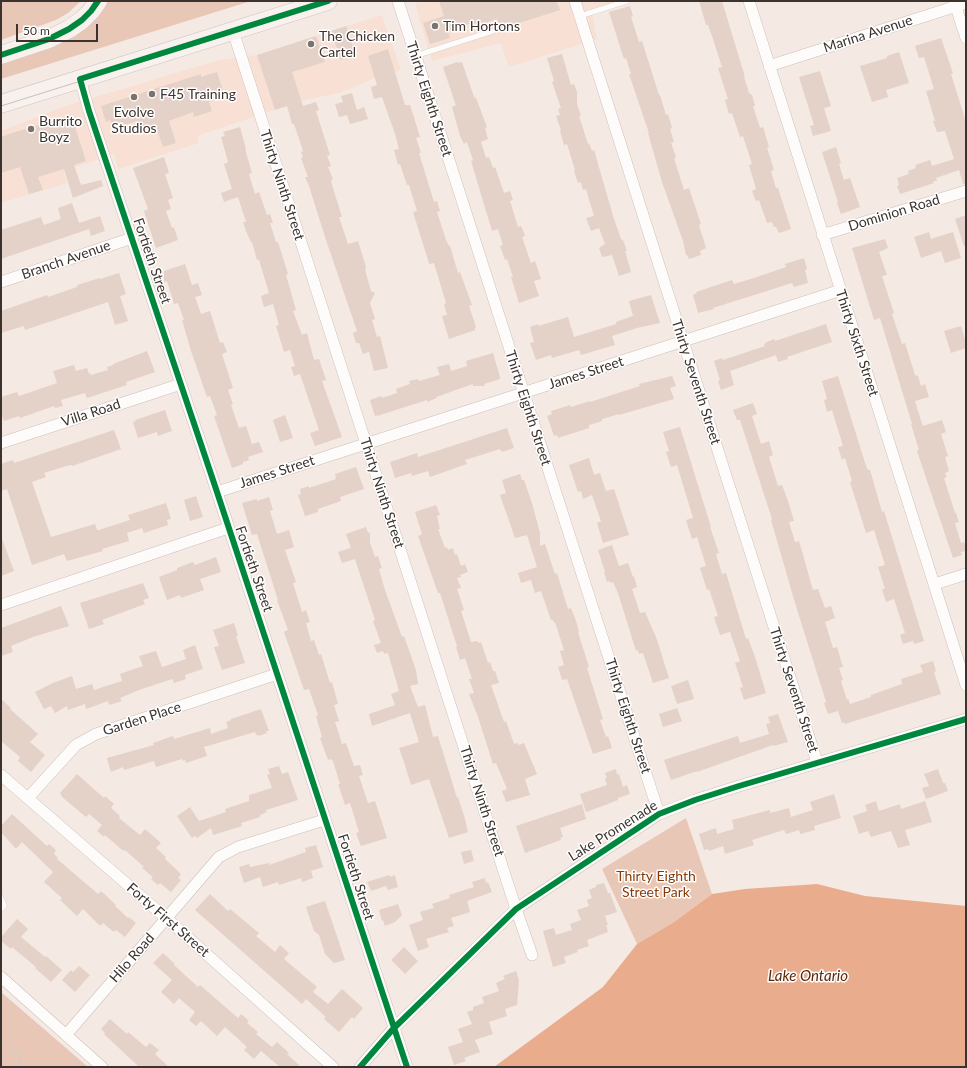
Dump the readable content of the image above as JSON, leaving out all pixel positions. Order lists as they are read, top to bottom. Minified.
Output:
{"streets":{"street":["Marina Avenue","Thirty Eighth Street","Thirty Ninth Street","Dominion Road","Branch Avenue","Fortieth Street","Thirty Sixth Street","James Street","Thirty Seventh Street","Villa Road","Garden Place","Lake Promenade","Forty First Street","Hilo Road"]},"crossings":[["Marina Avenue","Thirty Sixth Street"],["Thirty Eighth Street","James Street"],["Thirty Eighth Street","Lake Promenade"],["Thirty Ninth Street","James Street"],["Thirty Ninth Street","Lake Promenade"],["Dominion Road","Thirty Sixth Street"],["Branch Avenue","Fortieth Street"],["Fortieth Street","James Street"],["Fortieth Street","Villa Road"],["Fortieth Street","Garden Place"],["Fortieth Street","Lake Promenade"],["Fortieth Street","Hilo Road"],["Thirty Sixth Street","James Street"],["James Street","Thirty Seventh Street"],["Thirty Seventh Street","Lake Promenade"],["Garden Place","Forty First Street"],["Forty First Street","Hilo Road"]],"water":["Lake Ontario"],"parks":["Thirty Eighth Street Park"],"places":["Tim Hortons","The Chicken Cartel","F45 Training","Evolve Studios","Burrito Boyz"],"scale_bar":"50 m"}
